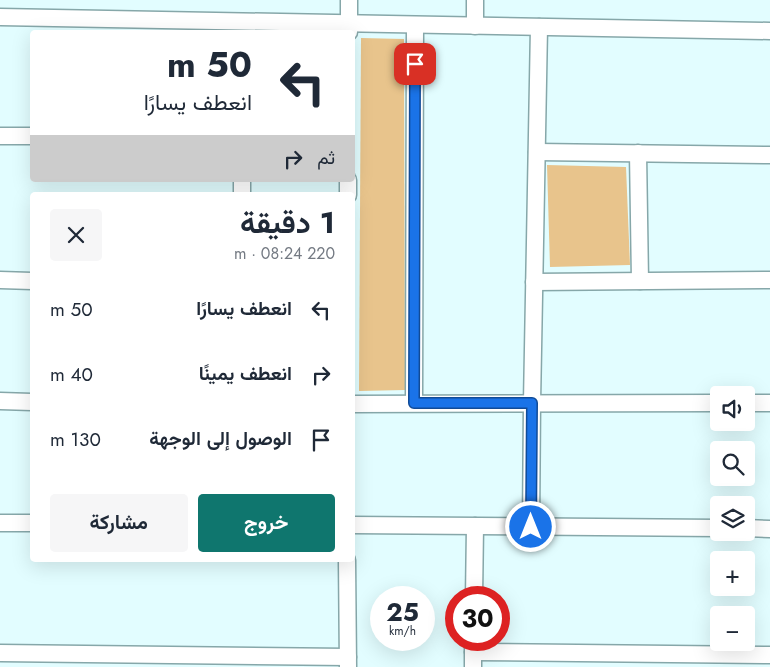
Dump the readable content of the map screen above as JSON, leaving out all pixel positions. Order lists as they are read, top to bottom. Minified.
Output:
{"page":{"turn":["50 m","انعطف يسارًا"],"then":"ثم","heading":["1 دقيقة","220 m · 08:24"],"list":[{"name":"انعطف يسارًا","value":"50 m"},{"name":"انعطف يمينًا","value":"40 m"},{"name":"الوصول إلى الوجهة","value":"130 m"}],"map_buttons":["+","−"],"buttons":["خروج","مشاركة"],"speed":"25 km/h","limit":"30"}}
